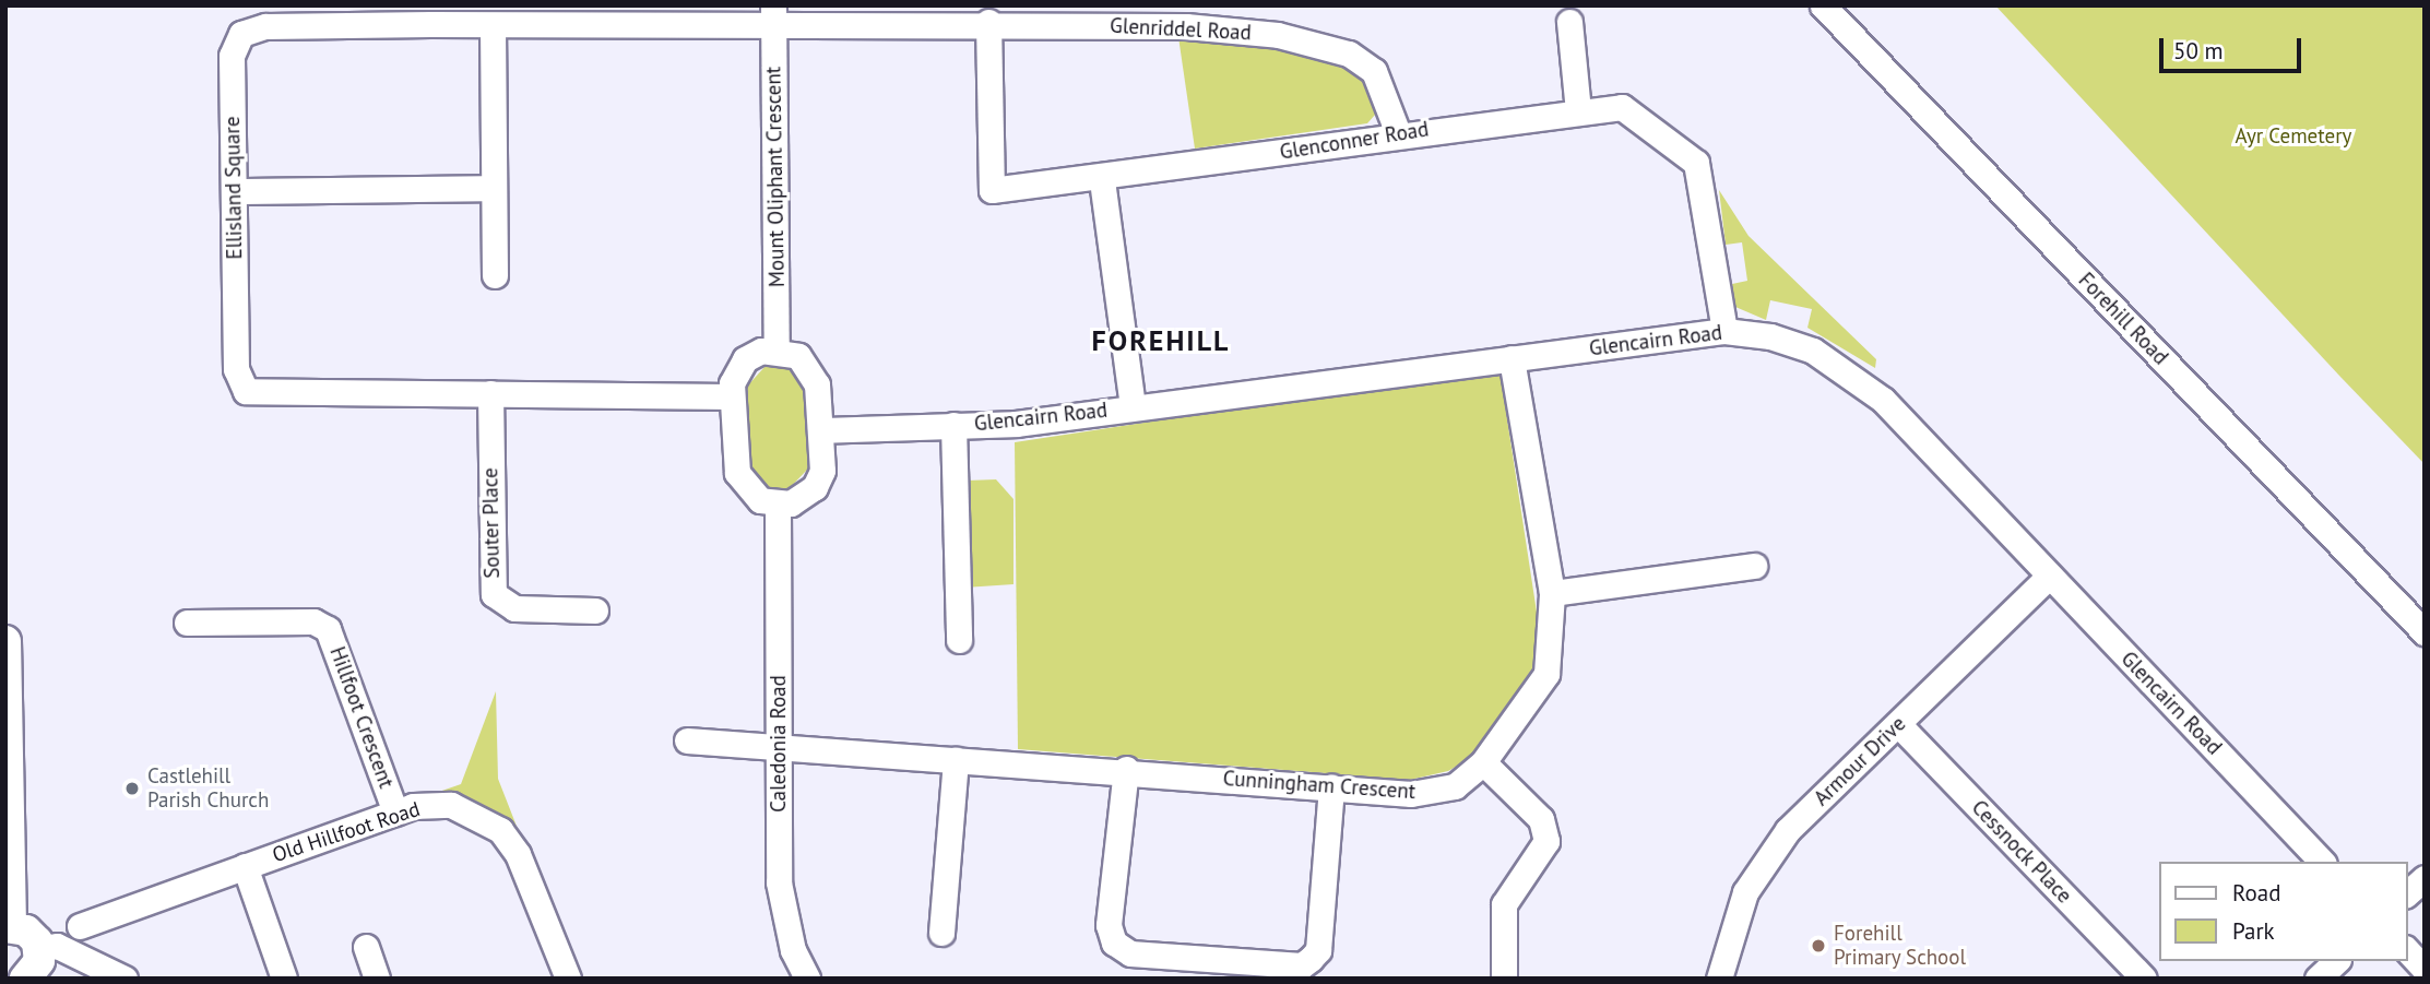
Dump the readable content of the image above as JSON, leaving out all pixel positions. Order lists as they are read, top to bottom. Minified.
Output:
{"streets":{"street":["Glenriddel Road","Glenconner Road","Mount Oliphant Crescent","Ellisland Square","Forehill Road","Glencairn Road","Souter Place","Hillfoot Crescent","Caledonia Road","Armour Drive","Cunningham Crescent","Old Hillfoot Road","Cessnock Place"]},"crossings":[["Glenriddel Road","Glenconner Road"],["Glenriddel Road","Mount Oliphant Crescent"],["Glenriddel Road","Ellisland Square"],["Glenconner Road","Glencairn Road"],["Mount Oliphant Crescent","Ellisland Square"],["Ellisland Square","Souter Place"],["Glencairn Road","Armour Drive"],["Glencairn Road","Cunningham Crescent"],["Hillfoot Crescent","Old Hillfoot Road"],["Caledonia Road","Cunningham Crescent"],["Armour Drive","Cessnock Place"]],"districts":["FOREHILL"],"parks":["Ayr Cemetery"],"places":["Castlehill Parish Church","Forehill Primary School"],"legend":["Road","Park"],"scale_bar":"50 m"}
